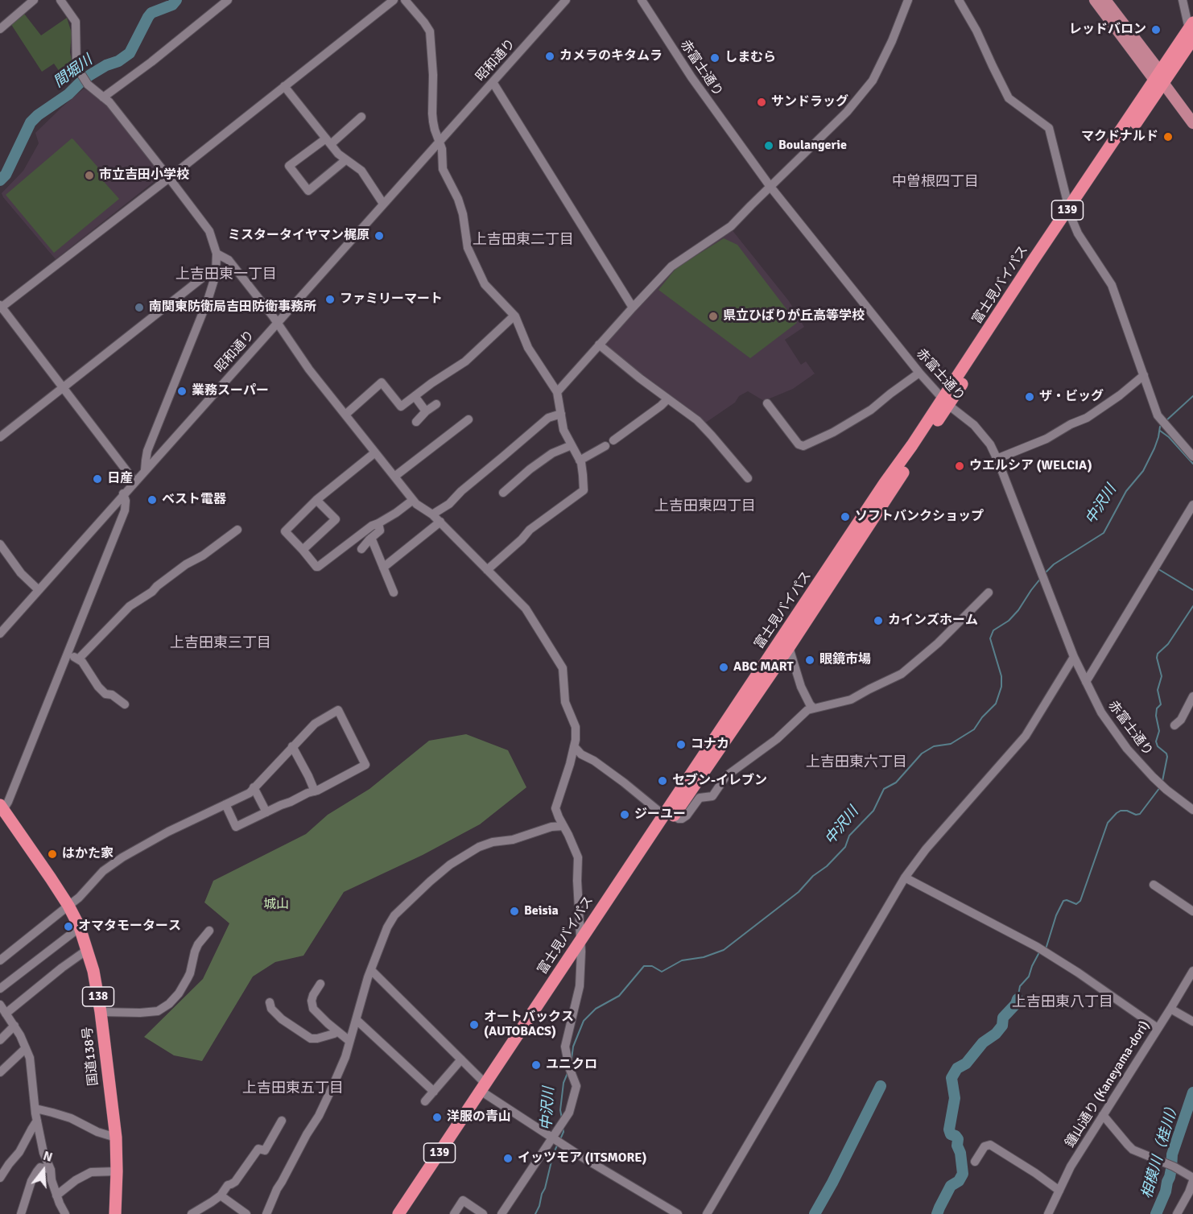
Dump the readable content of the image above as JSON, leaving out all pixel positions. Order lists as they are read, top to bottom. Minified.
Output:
{"streets":{"highway":["139","富士見バイパス","138","国道138号"],"street":["昭和通り","赤富士通り","鐘山通り (Kaneyama-dori)"]},"crossings":[["赤富士通り","富士見バイパス"]],"districts":["中曽根四丁目","上吉田東二丁目","上吉田東一丁目","上吉田東四丁目","上吉田東三丁目","上吉田東六丁目","上吉田東八丁目","上吉田東五丁目"],"water":["間堀川","中沢川","相模川（桂川）"],"parks":["城山"],"places":["レッドバロン","カメラのキタムラ","しまむら","サンドラッグ","マクドナルド","Boulangerie","市立吉田小学校","ミスタータイヤマン梶原","ファミリーマート","南関東防衛局吉田防衛事務所","県立ひばりが丘高等学校","業務スーパー","ザ・ビッグ","ウエルシア (WELCIA)","日産","ベスト電器","ソフトバンクショップ","カインズホーム","眼鏡市場","ABC MART","コナカ","セブン-イレブン","ジーユー","はかた家","Beisia","オマタモータース","オートバックス (AUTOBACS)","ユニクロ","洋服の青山","イッツモア (ITSMORE)"],"north":"top"}
